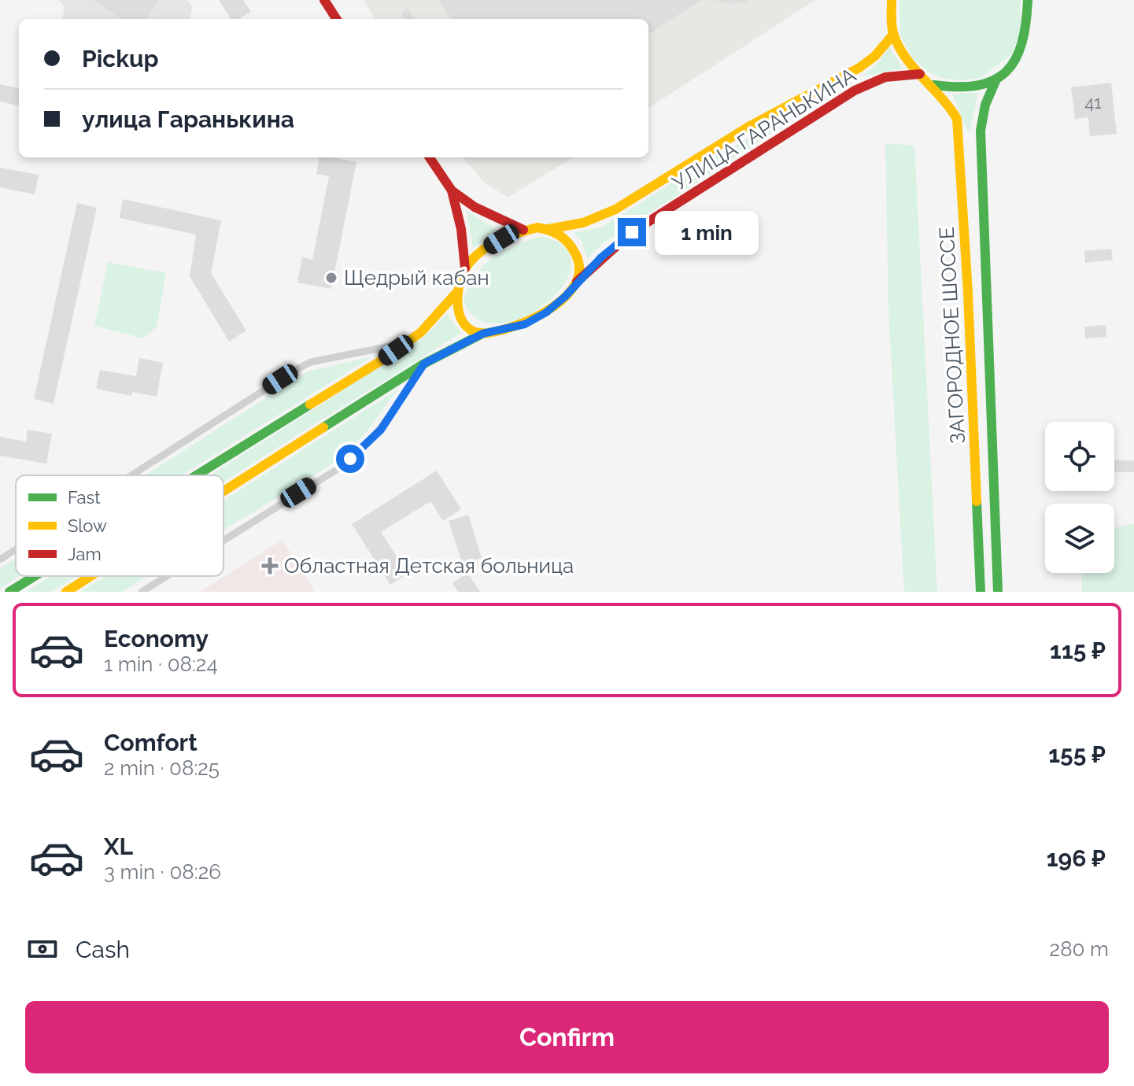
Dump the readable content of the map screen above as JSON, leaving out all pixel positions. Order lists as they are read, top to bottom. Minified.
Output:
{"streets":{"main road":["УЛИЦА ГАРАНЬКИНА","ЗАГОРОДНОЕ ШОССЕ"]},"crossings":[["УЛИЦА ГАРАНЬКИНА","ЗАГОРОДНОЕ ШОССЕ"]],"places":{"other":["Щедрый кабан"],"health":["Областная Детская больница"]},"house_numbers":["41"],"legend":["Fast","Slow","Jam"],"page":{"banner":["Pickup","улица Гаранькина"],"bubble":"1 min","list":[{"name":"Economy","note":"1 min · 08:24","value":"115 ₽"},{"name":"Comfort","note":"2 min · 08:25","value":"155 ₽"},{"name":"XL","note":"3 min · 08:26","value":"196 ₽"}],"pay":["Cash","280 m"],"buttons":"Confirm"}}
